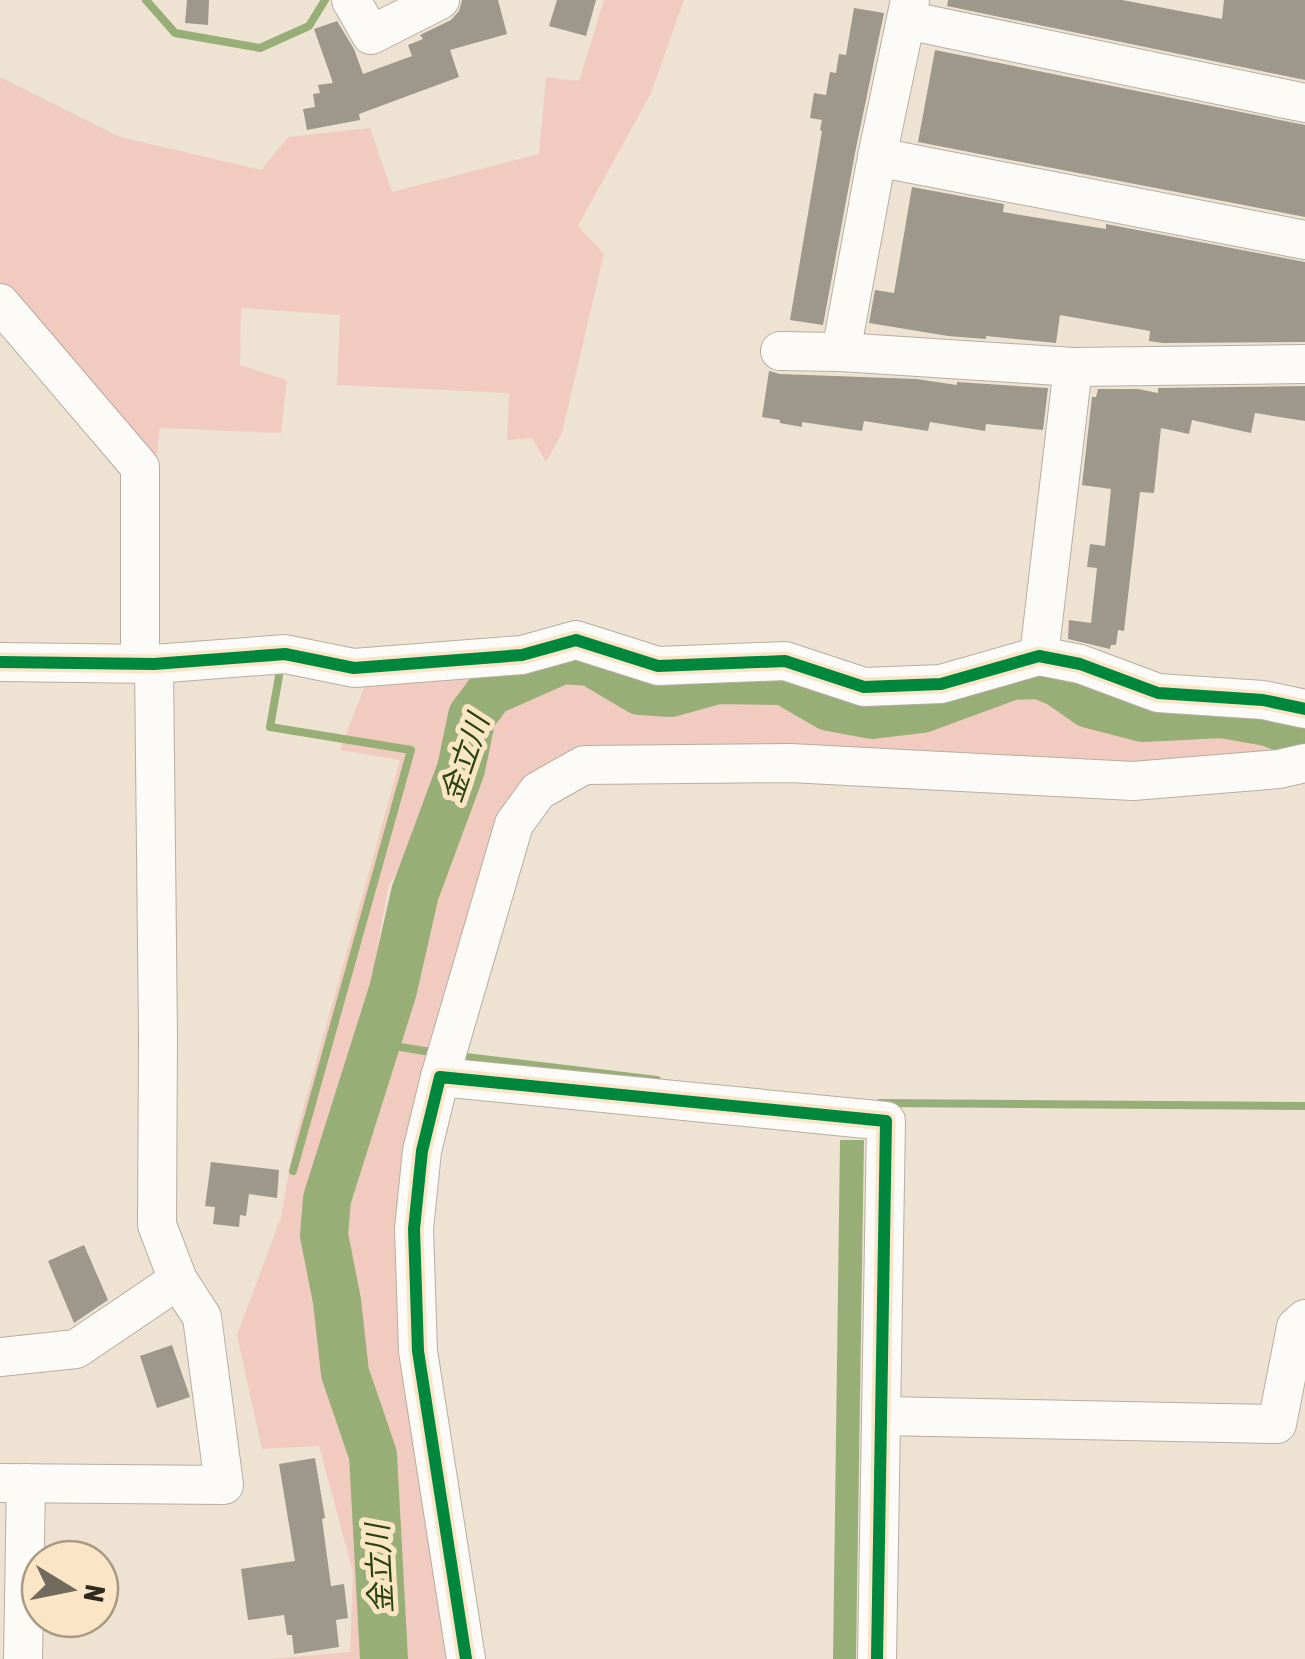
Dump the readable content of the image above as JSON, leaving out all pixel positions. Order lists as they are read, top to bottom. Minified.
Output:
{"water":["金立川"],"north":"right"}
